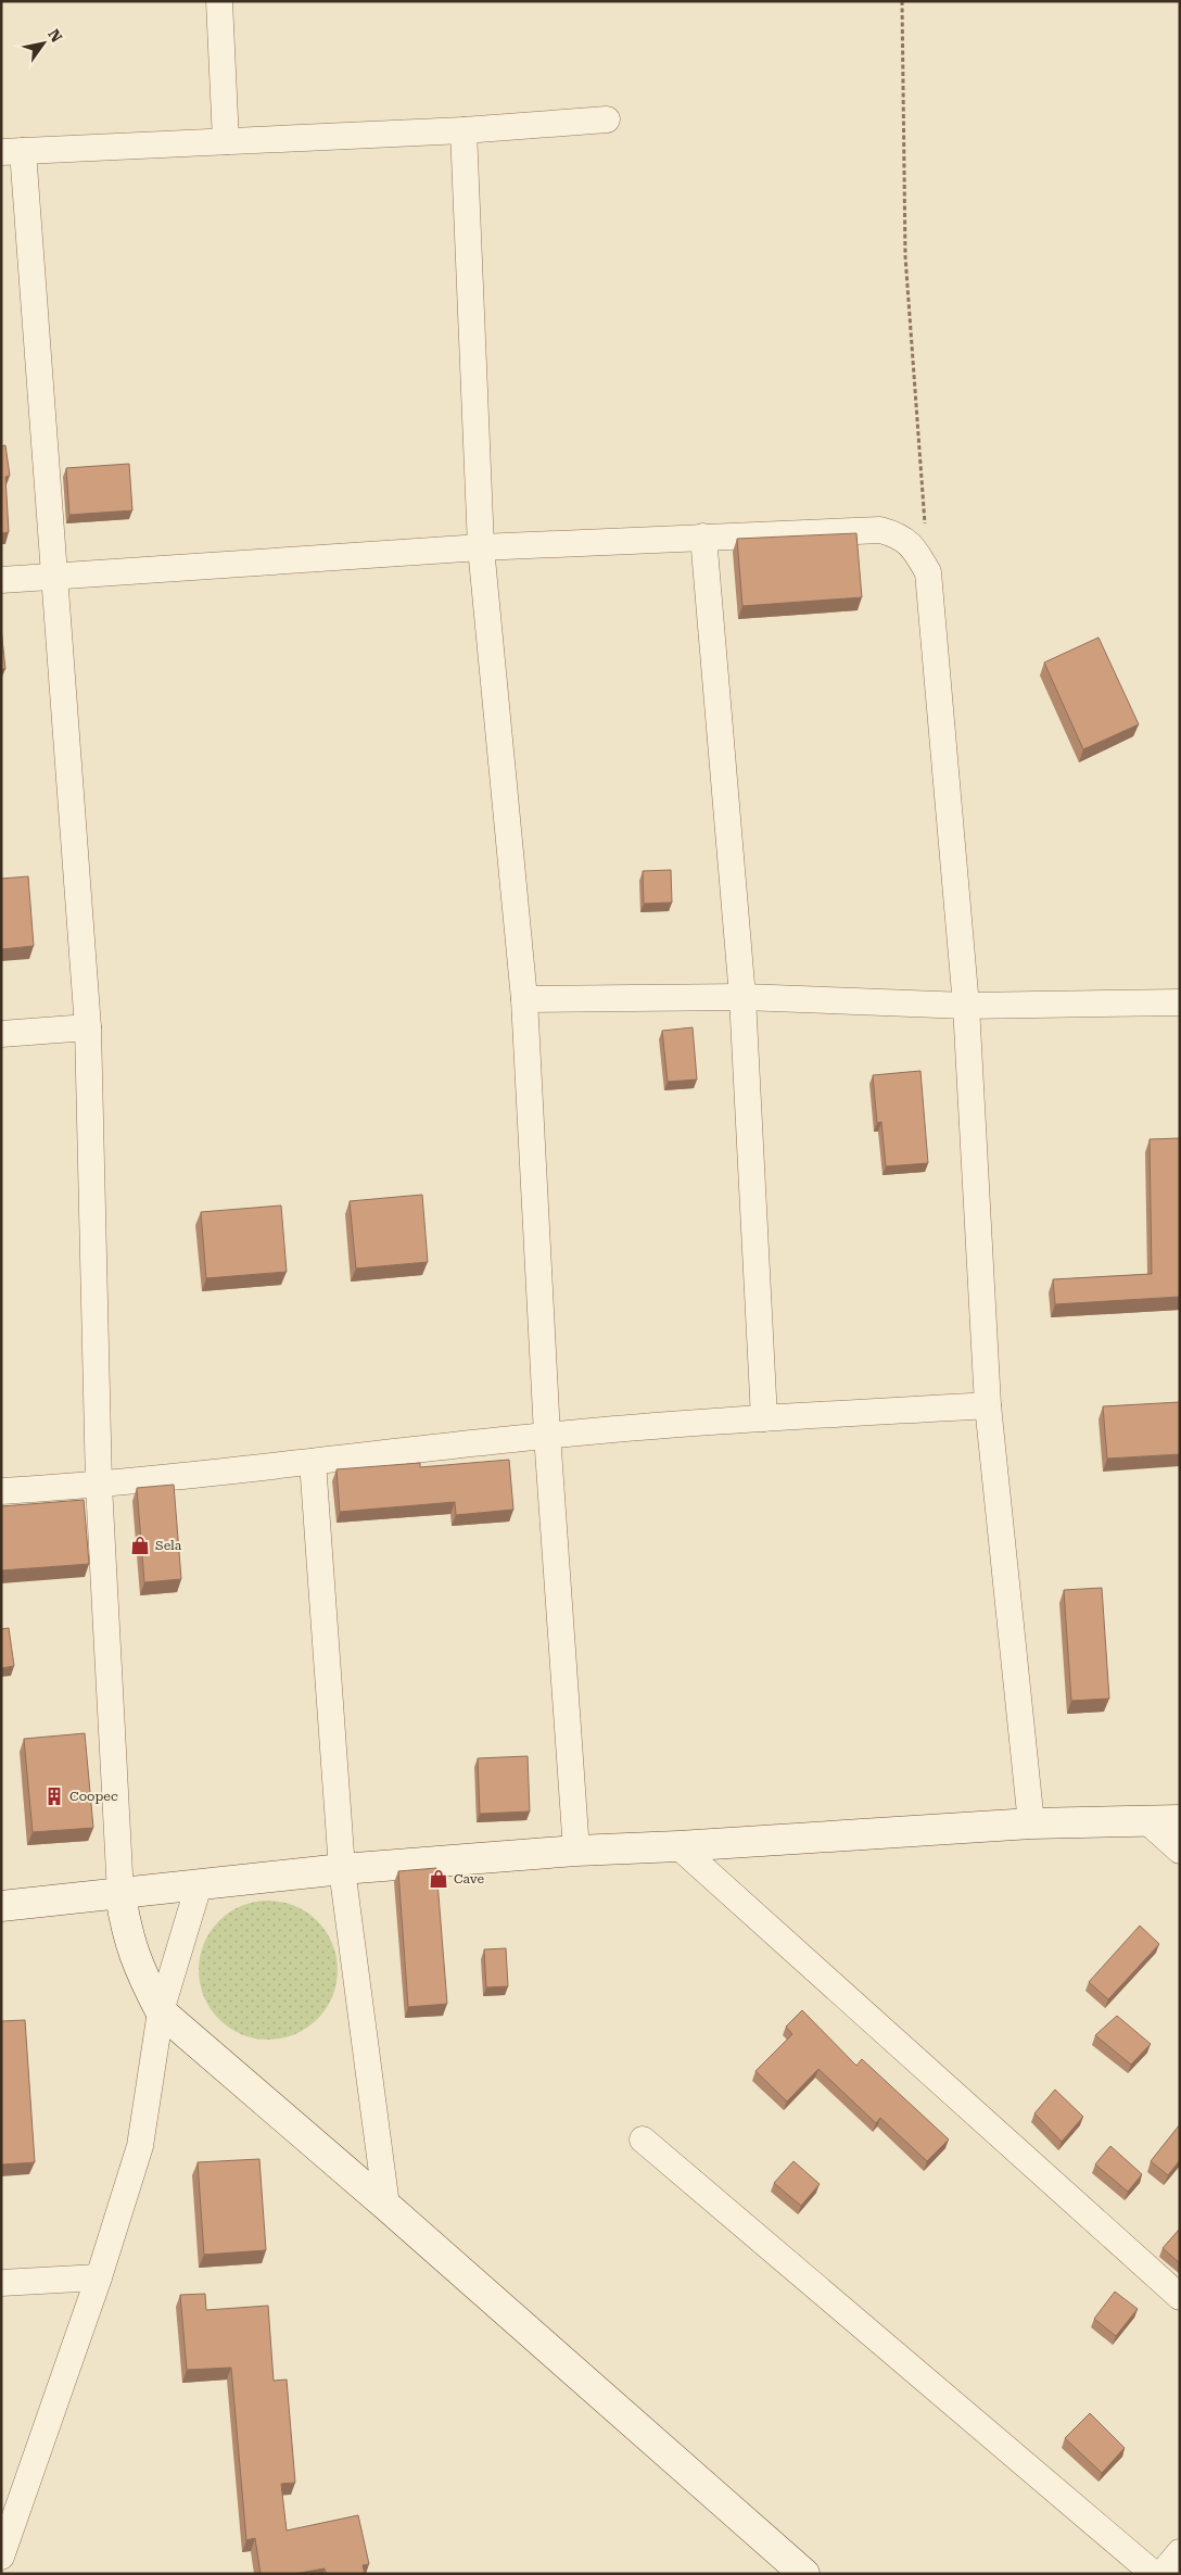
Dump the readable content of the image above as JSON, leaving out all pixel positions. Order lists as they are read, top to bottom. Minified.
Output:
{"places":{"shop":["Sela","Cave"],"building":["Coopec"]},"north":"top right"}
